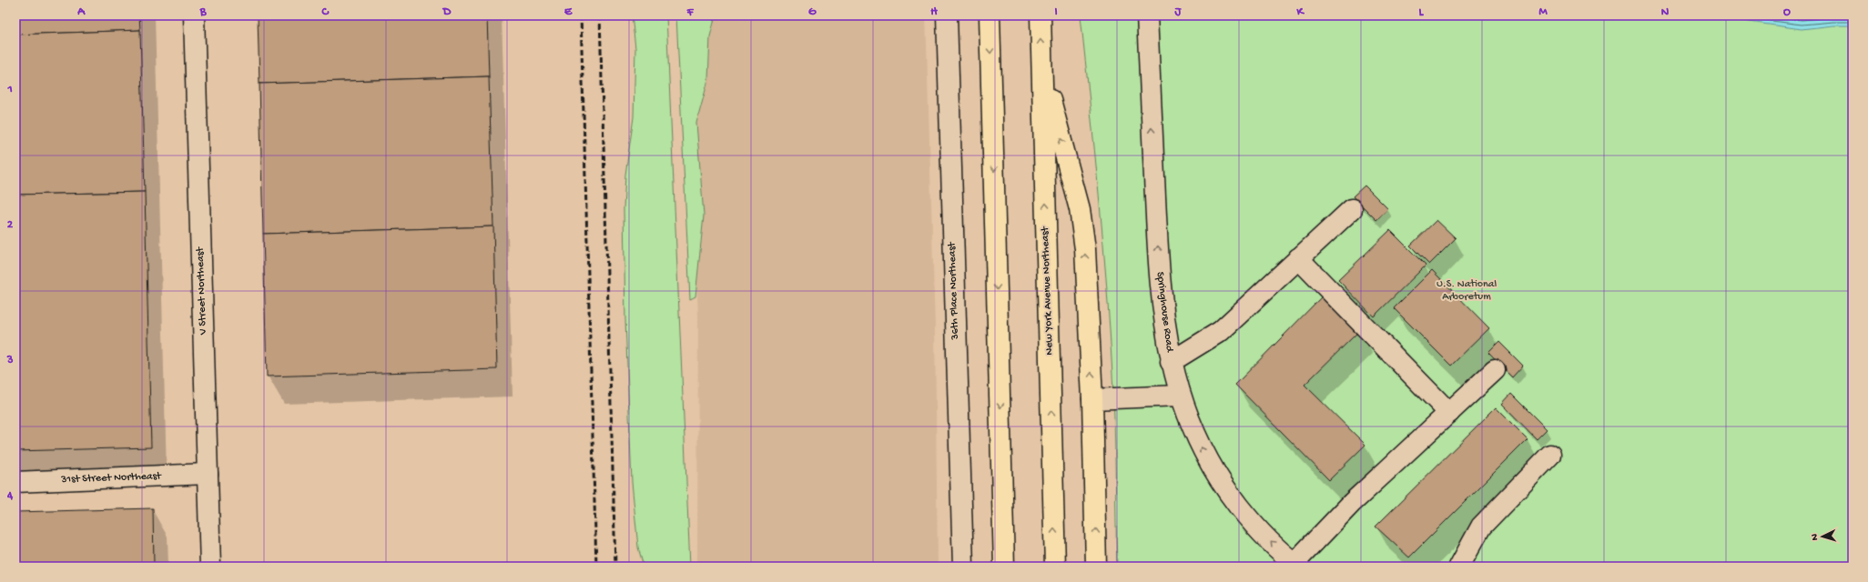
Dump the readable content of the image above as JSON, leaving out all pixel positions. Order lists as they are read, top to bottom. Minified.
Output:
{"streets":{"highway":["New York Avenue Northeast"],"street":["V Street Northeast","36th Place Northeast","Springhouse Road","31st Street Northeast"]},"crossings":[["V Street Northeast","31st Street Northeast"]],"one_way":["Springhouse Road"],"parks":["U.S. National Arboretum"],"north":"left","grid":{"columns":["A","B","C","D","E","F","G","H","I","J","K","L","M","N","O"],"rows":["1","2","3","4"]}}
